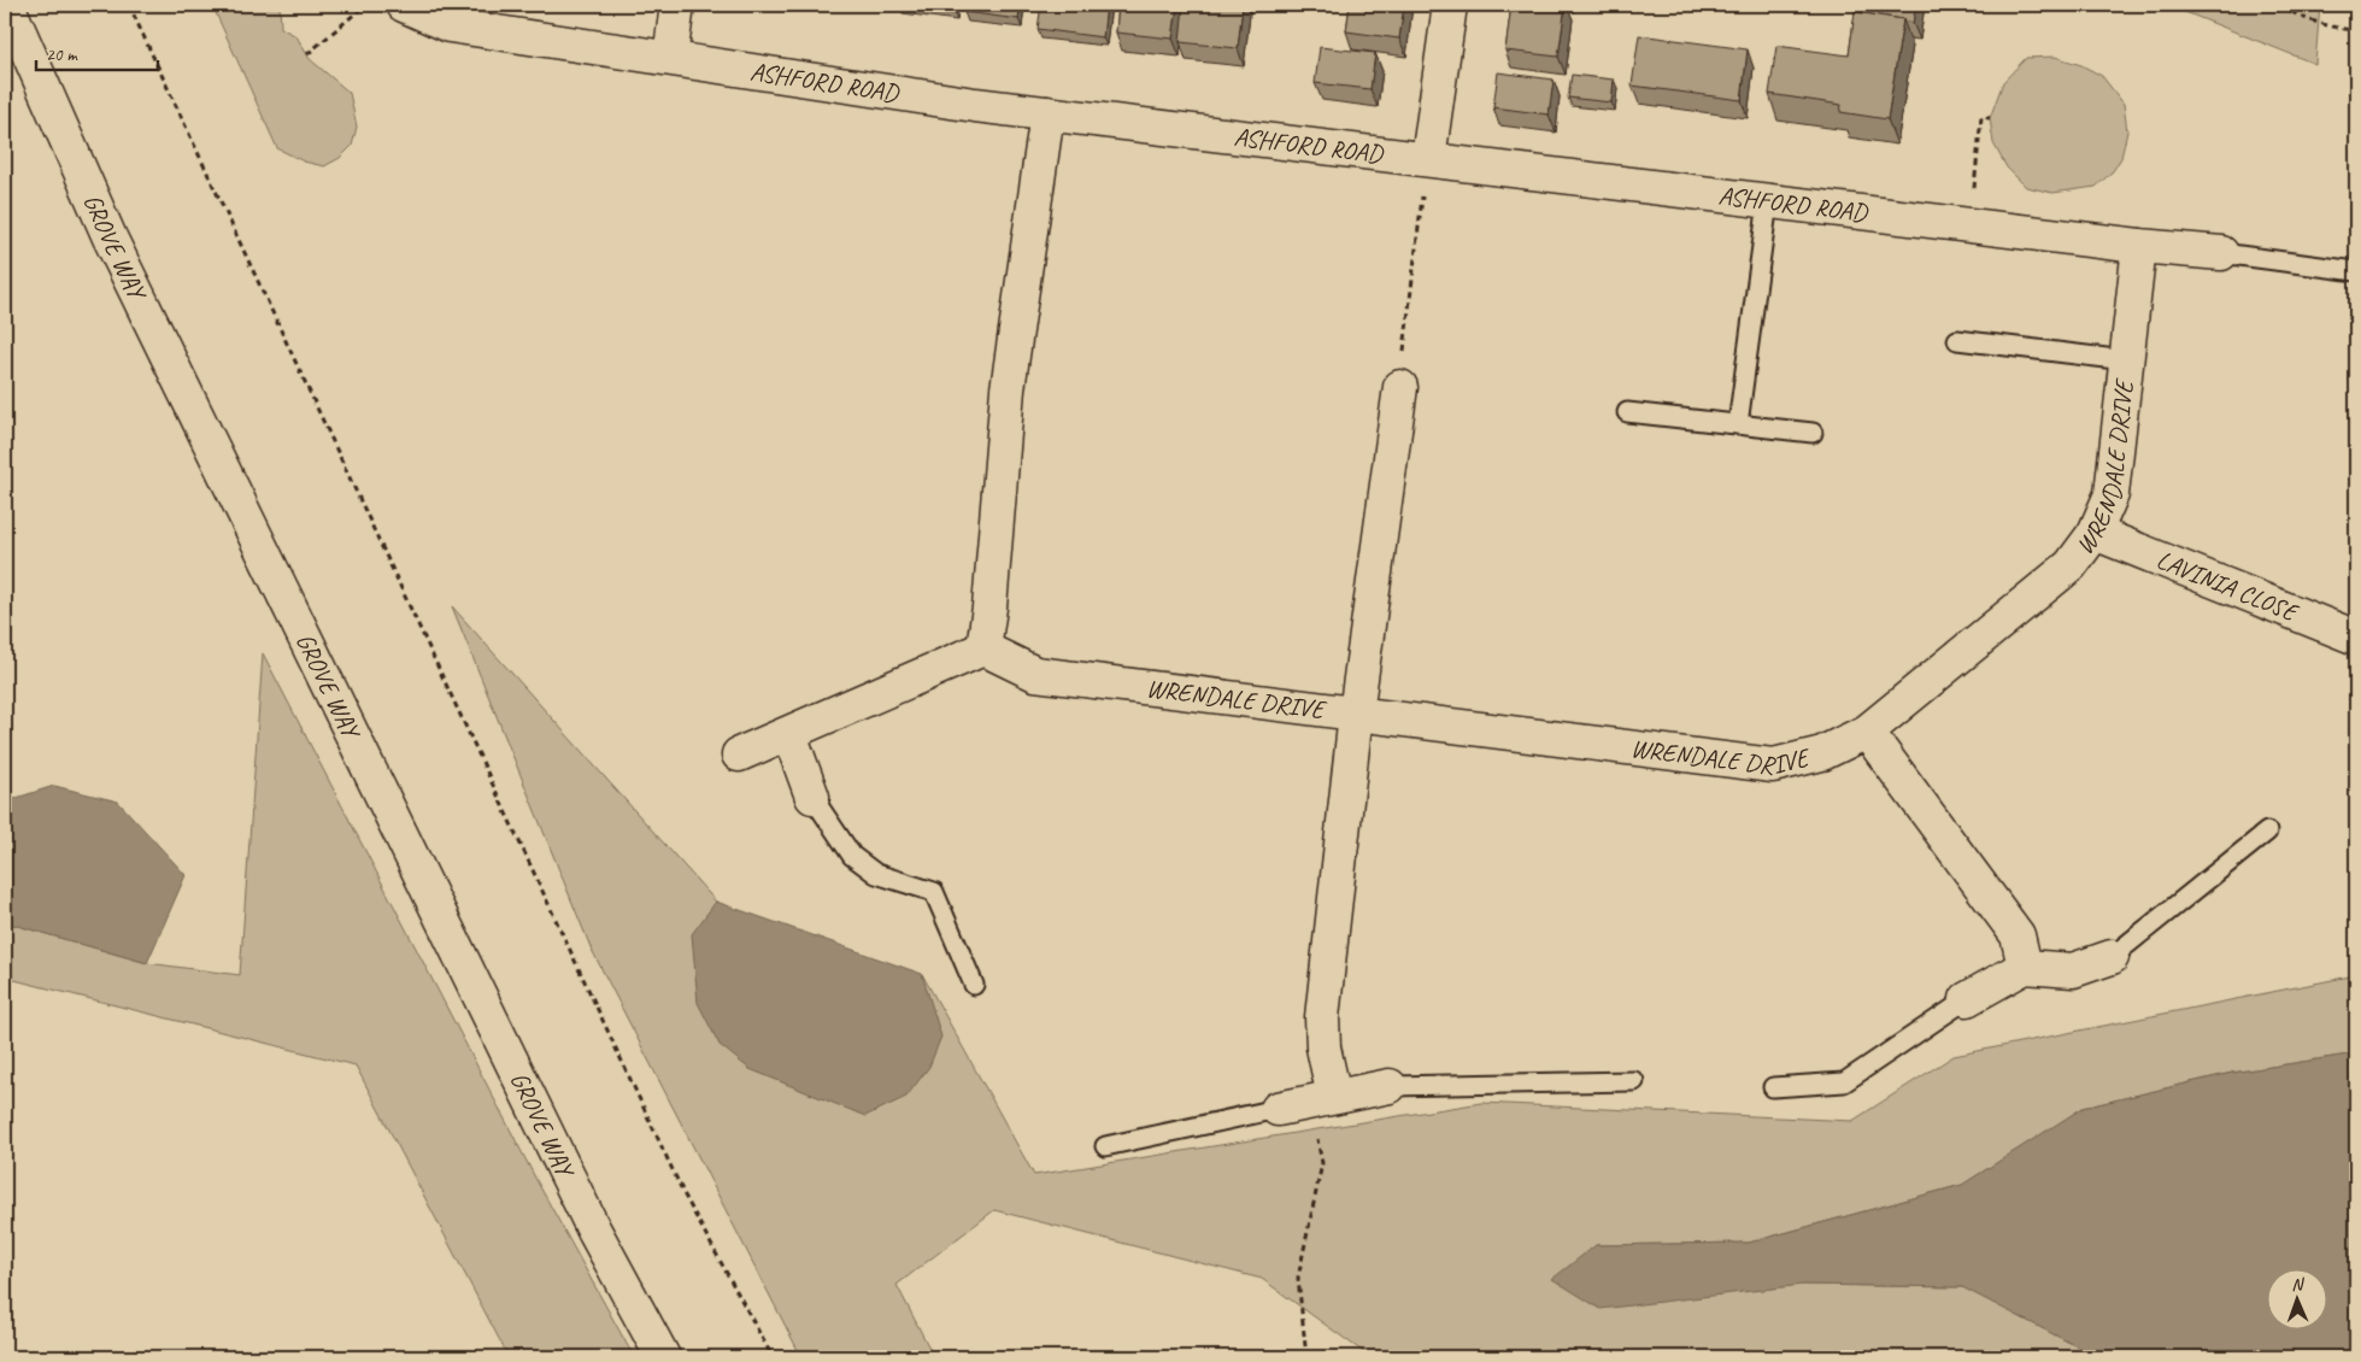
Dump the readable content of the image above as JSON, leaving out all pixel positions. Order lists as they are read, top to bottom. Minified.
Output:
{"streets":{"main road":["ASHFORD ROAD","GROVE WAY","WRENDALE DRIVE","LAVINIA CLOSE"]},"crossings":[["ASHFORD ROAD","WRENDALE DRIVE"],["WRENDALE DRIVE","LAVINIA CLOSE"]],"scale_bar":"20 m","north":"top"}
